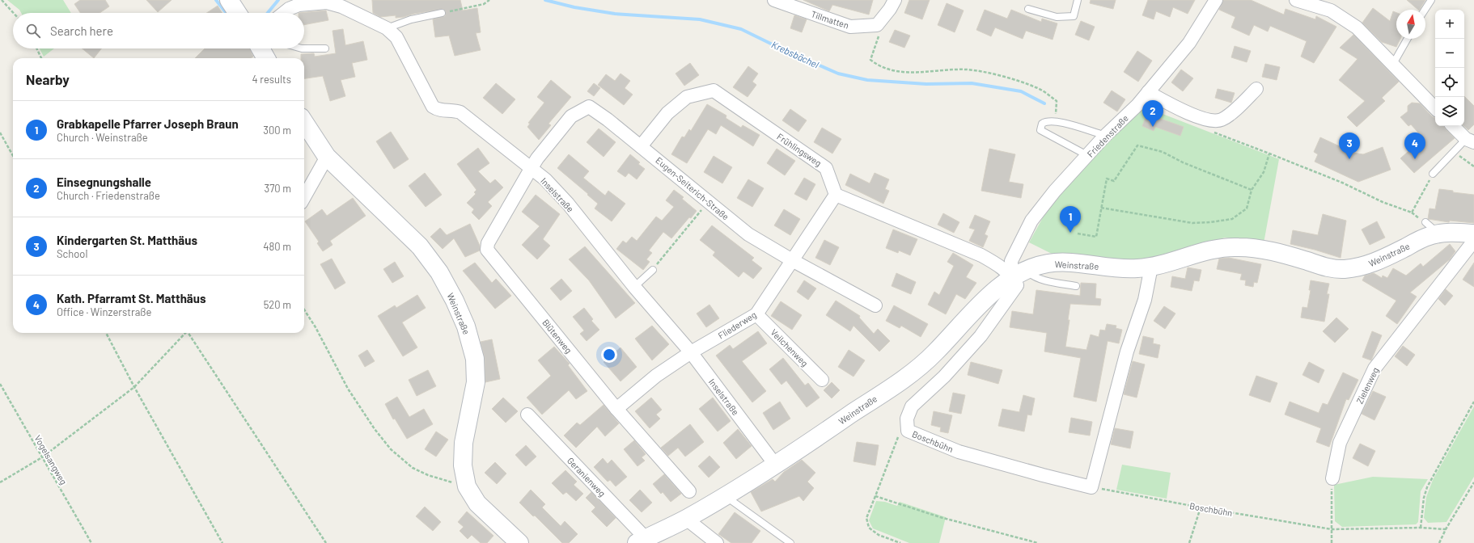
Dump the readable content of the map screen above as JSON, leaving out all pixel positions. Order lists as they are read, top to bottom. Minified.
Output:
{"streets":{"main road":["Weinstraße"],"street":["Tillmatten","Friedenstraße","Frühlingsweg","Eugen-Seiterich-Straße","Inselstraße","Fliederweg","Blütenweg","Veilchenweg","Zielenweg","Boschbühn","Geranienweg"],"path":["Vogelsangweg"]},"crossings":[["Friedenstraße","Weinstraße"],["Friedenstraße","Boschbühn"],["Frühlingsweg","Eugen-Seiterich-Straße"],["Frühlingsweg","Fliederweg"],["Eugen-Seiterich-Straße","Inselstraße"],["Eugen-Seiterich-Straße","Fliederweg"],["Eugen-Seiterich-Straße","Blütenweg"],["Inselstraße","Weinstraße"],["Inselstraße","Fliederweg"],["Inselstraße","Blütenweg"],["Weinstraße","Zielenweg"],["Weinstraße","Boschbühn"],["Weinstraße","Geranienweg"],["Fliederweg","Blütenweg"],["Fliederweg","Veilchenweg"]],"water":["Krebsbächel"],"north":"top","page":{"map_buttons":["+","−"],"search":"Search here","heading":["Nearby","4 results"],"pins":["2","3","4","1"],"list":[{"mark":"1","name":"Grabkapelle Pfarrer Joseph Braun","note":"Church · Weinstraße","value":"300 m"},{"mark":"2","name":"Einsegnungshalle","note":"Church · Friedenstraße","value":"370 m"},{"mark":"3","name":"Kindergarten St. Matthäus","note":"School","value":"480 m"},{"mark":"4","name":"Kath. Pfarramt St. Matthäus","note":"Office · Winzerstraße","value":"520 m"}]}}
